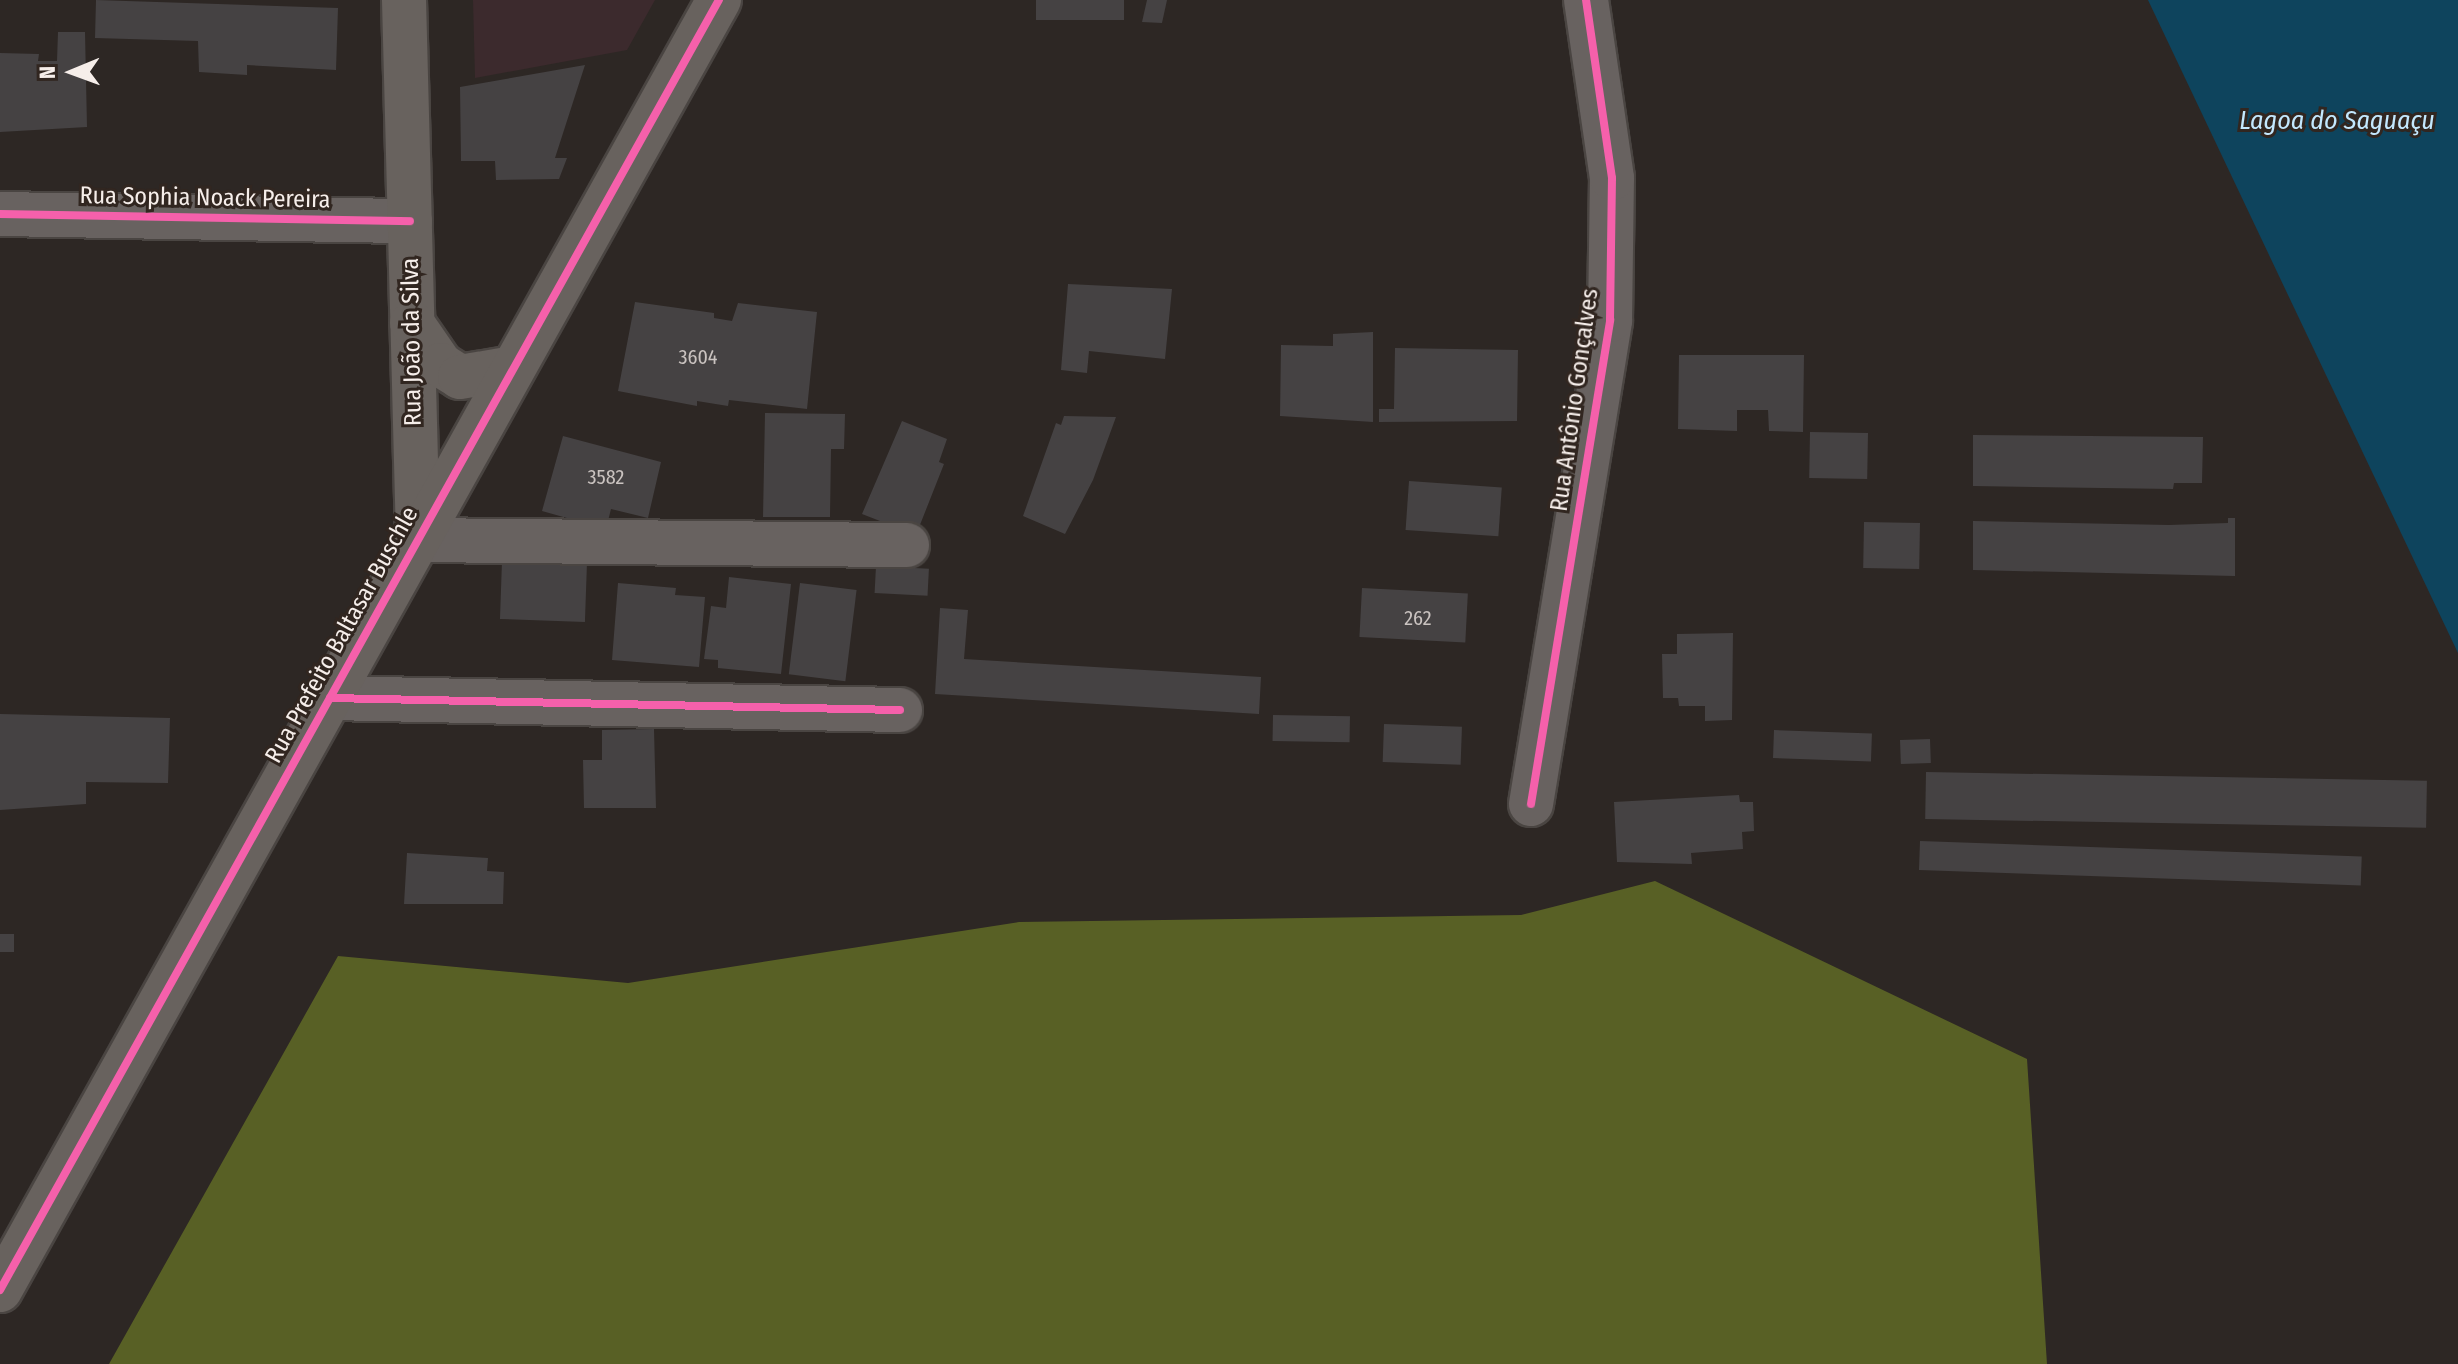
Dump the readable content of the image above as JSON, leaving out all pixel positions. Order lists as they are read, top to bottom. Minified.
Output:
{"streets":{"main road":["Rua João da Silva","Rua Prefeito Baltasar Buschle"],"street":["Rua Sophia Noack Pereira","Rua Antônio Gonçalves"]},"crossings":[["Rua Sophia Noack Pereira","Rua João da Silva"],["Rua João da Silva","Rua Prefeito Baltasar Buschle"]],"water":["Lagoa do Saguaçu"],"house_numbers":["3604","3582","262"],"north":"left"}
